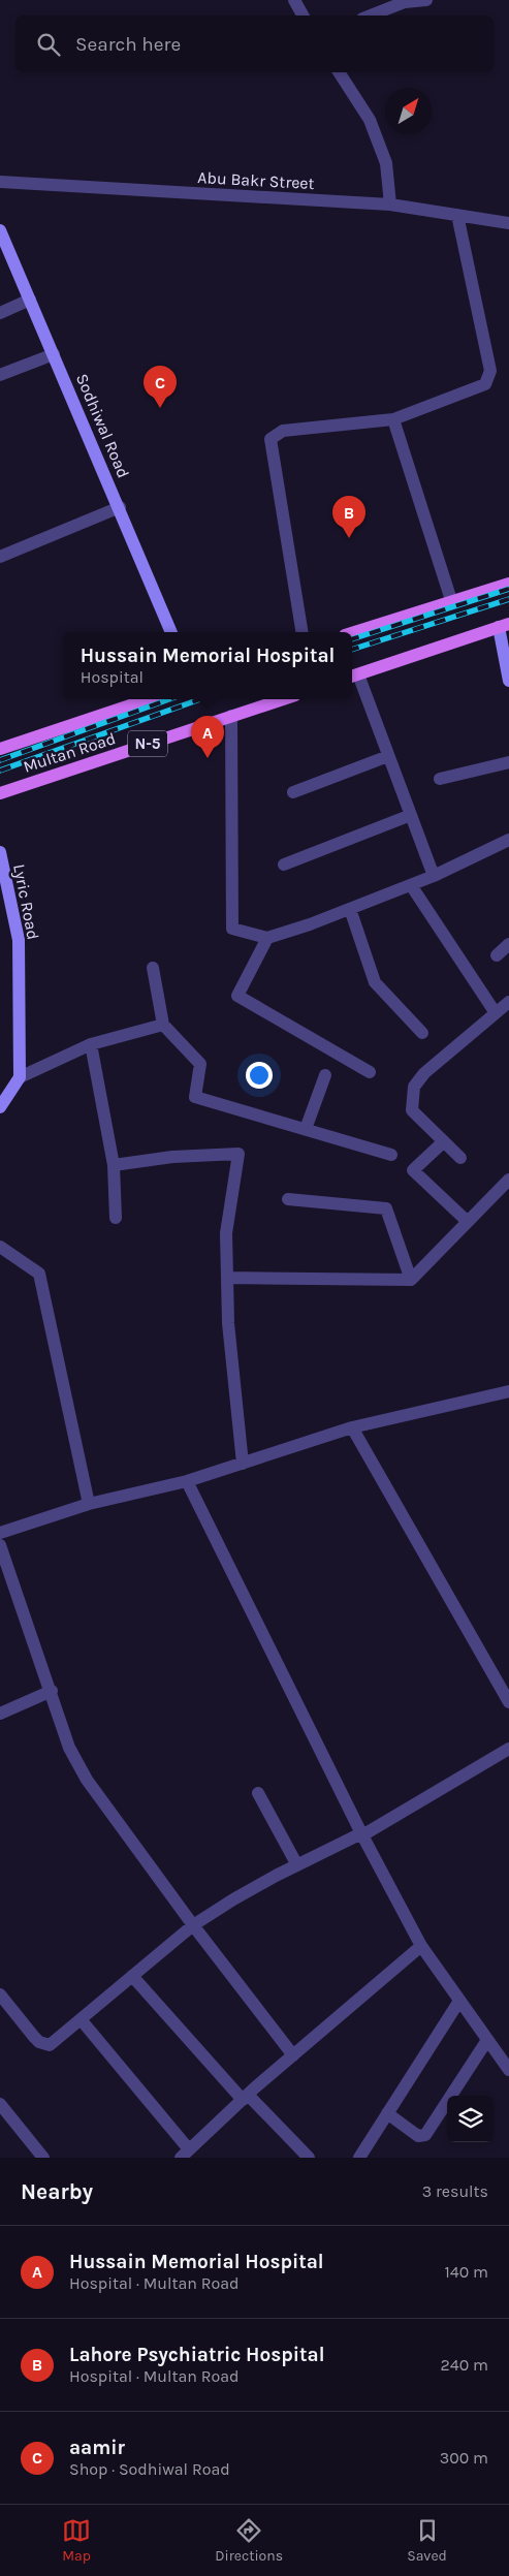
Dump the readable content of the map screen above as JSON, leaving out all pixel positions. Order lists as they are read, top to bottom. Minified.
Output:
{"streets":{"main road":["N-5","Multan Road"],"street":["Abu Bakr Street","Sodhiwal Road","Lyric Road"]},"north":"top right","page":{"search":"Search here","pins":["C","B","A"],"popup":["Hussain Memorial Hospital","Hospital"],"heading":["Nearby","3 results"],"list":[{"mark":"A","name":"Hussain Memorial Hospital","note":"Hospital · Multan Road","value":"140 m"},{"mark":"B","name":"Lahore Psychiatric Hospital","note":"Hospital · Multan Road","value":"240 m"},{"mark":"C","name":"aamir","note":"Shop · Sodhiwal Road","value":"300 m"}],"nav":["Map","Directions","Saved"]}}
